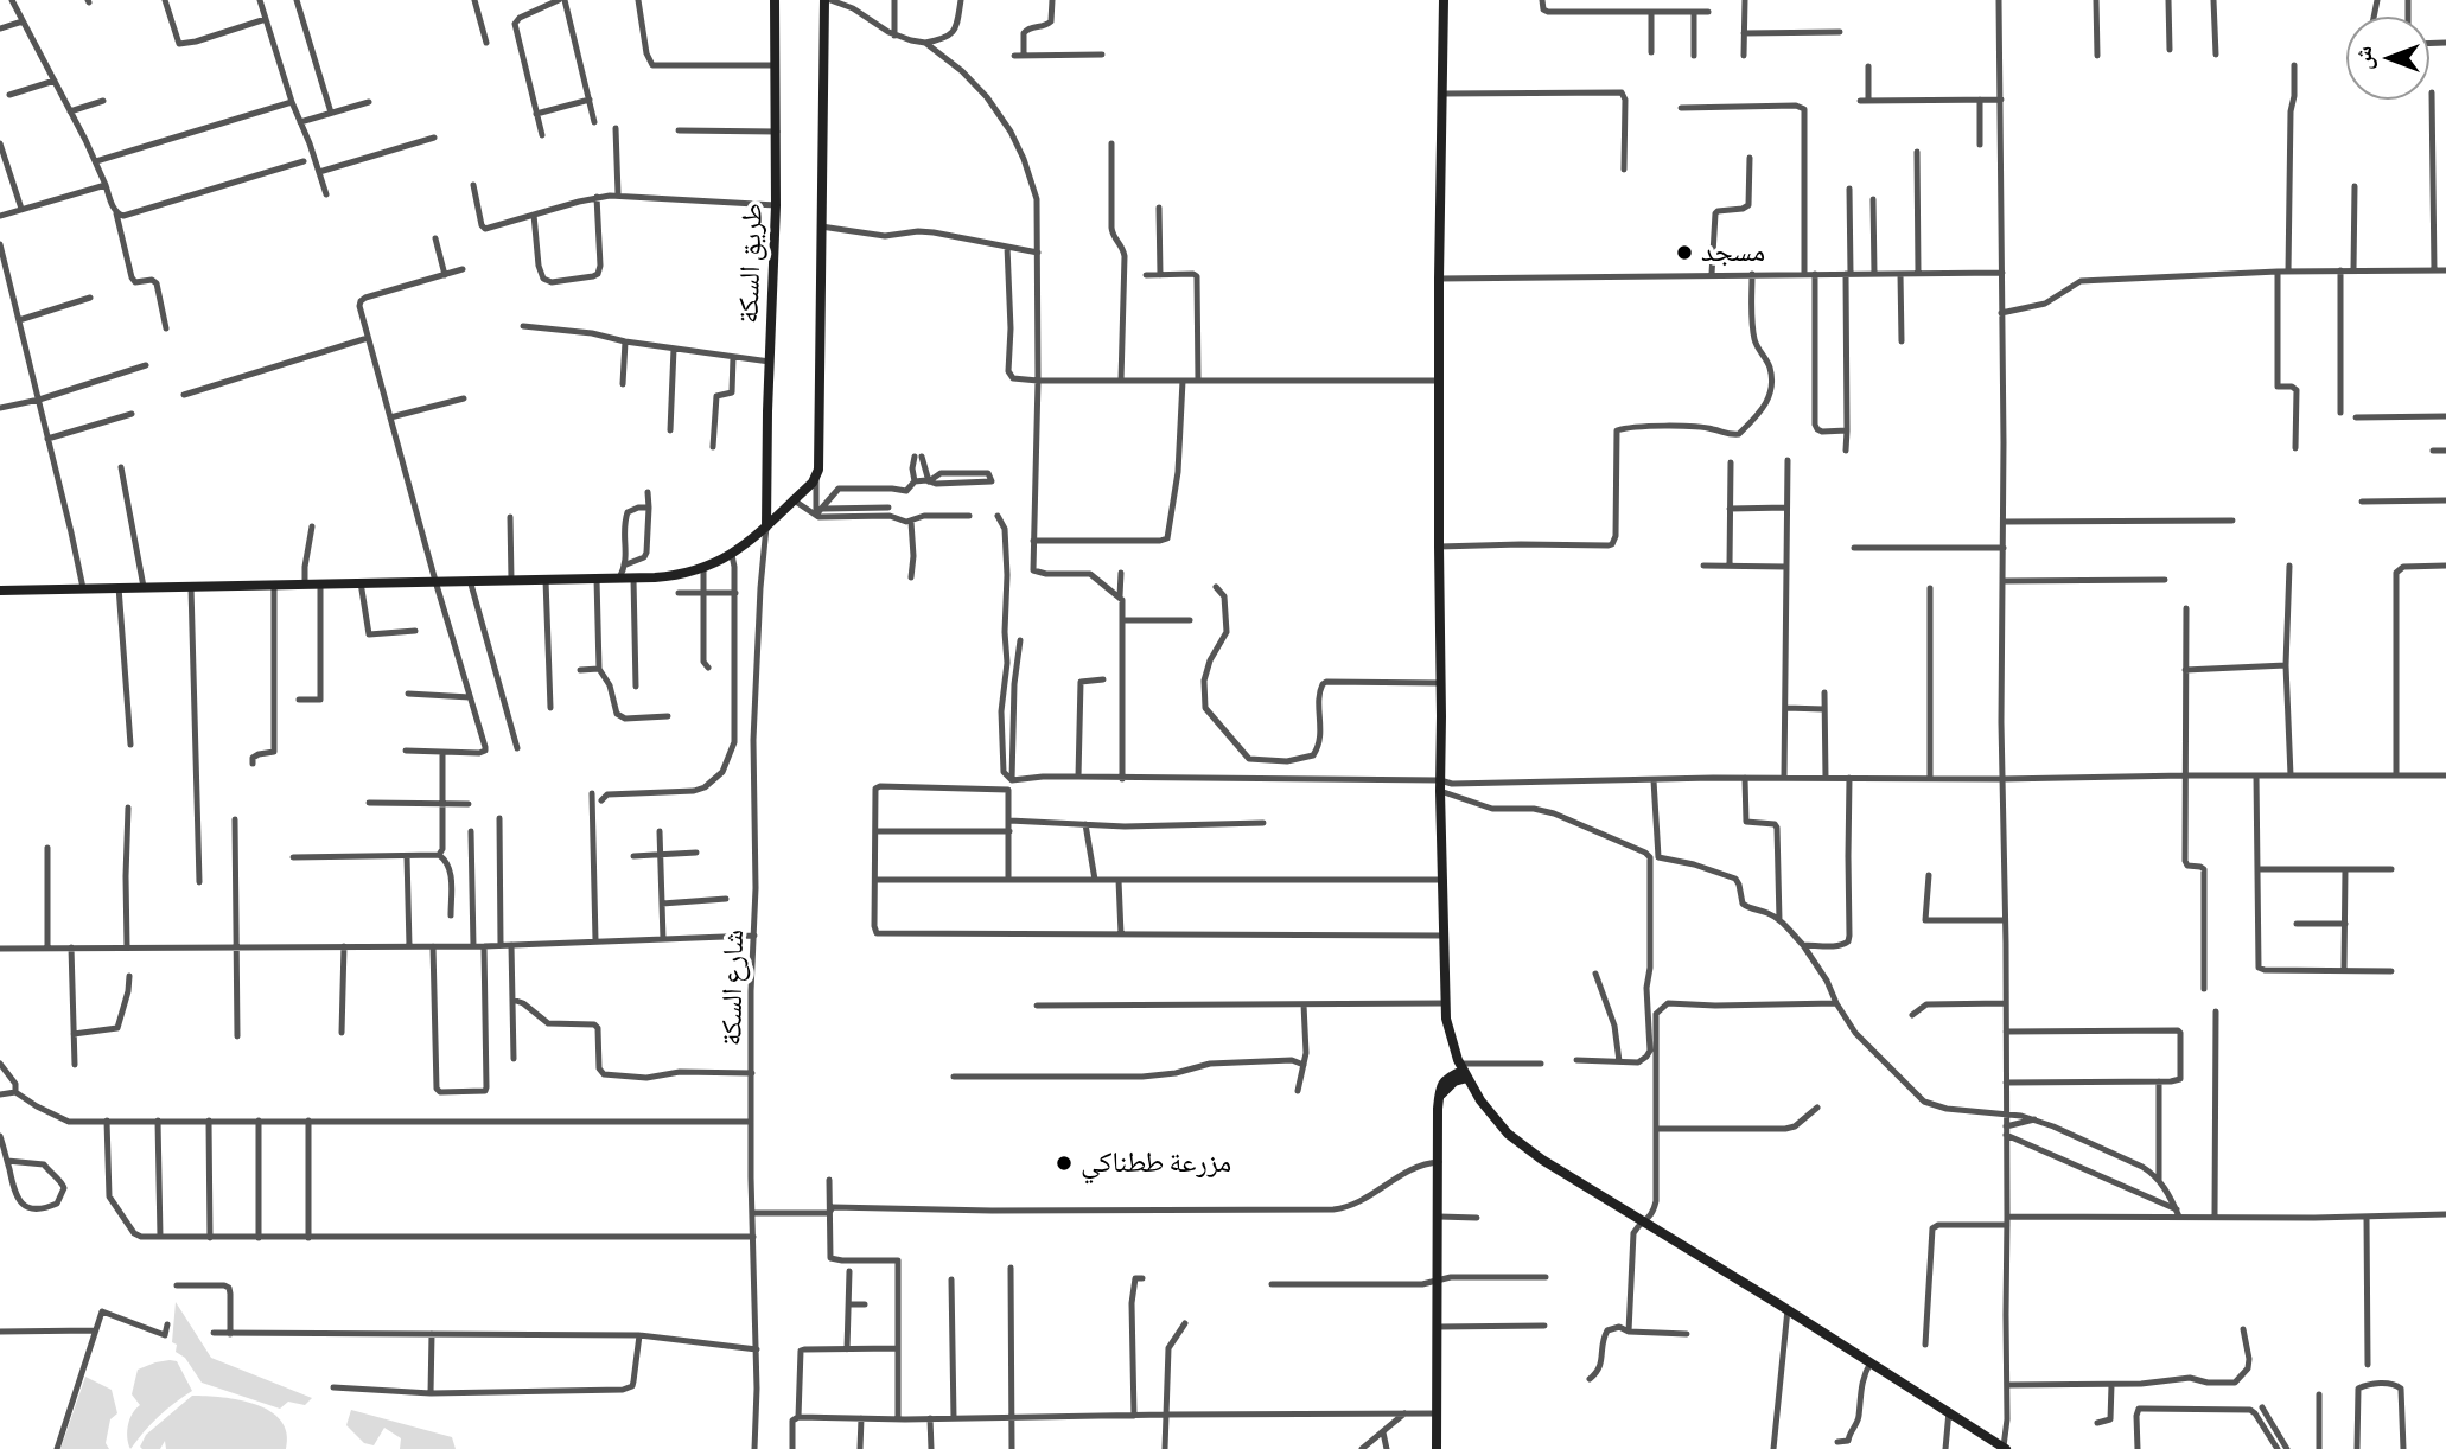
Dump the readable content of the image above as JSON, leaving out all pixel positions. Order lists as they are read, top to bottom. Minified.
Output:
{"streets":{"main road":["طريق السكة"],"street":["شارع السكة"]},"crossings":[["طريق السكة","شارع السكة"]],"places":["مسجد","مزرعة ططناكي"],"north":"left"}
